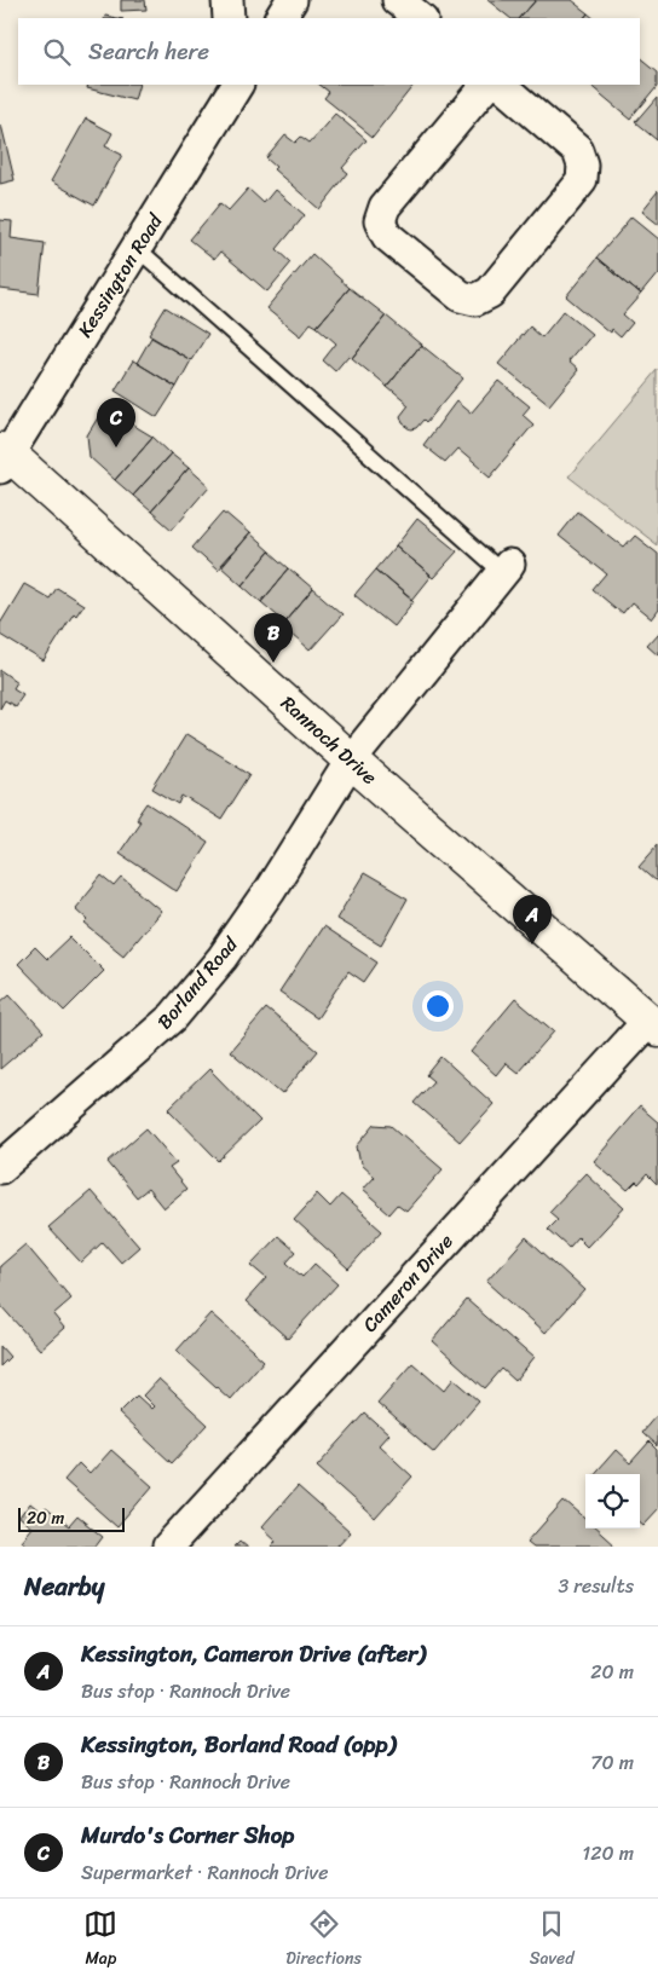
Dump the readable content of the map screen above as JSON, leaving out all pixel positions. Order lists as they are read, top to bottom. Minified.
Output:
{"streets":{"street":["Kessington Road","Rannoch Drive","Borland Road","Cameron Drive"]},"crossings":[["Kessington Road","Rannoch Drive"],["Rannoch Drive","Borland Road"],["Rannoch Drive","Cameron Drive"]],"scale_bar":"20 m","page":{"search":"Search here","pins":["C","B","A"],"scale":"20 m","heading":["Nearby","3 results"],"list":[{"mark":"A","name":"Kessington, Cameron Drive (after)","note":"Bus stop · Rannoch Drive","value":"20 m"},{"mark":"B","name":"Kessington, Borland Road (opp)","note":"Bus stop · Rannoch Drive","value":"70 m"},{"mark":"C","name":"Murdo's Corner Shop","note":"Supermarket · Rannoch Drive","value":"120 m"}],"nav":["Map","Directions","Saved"]}}
